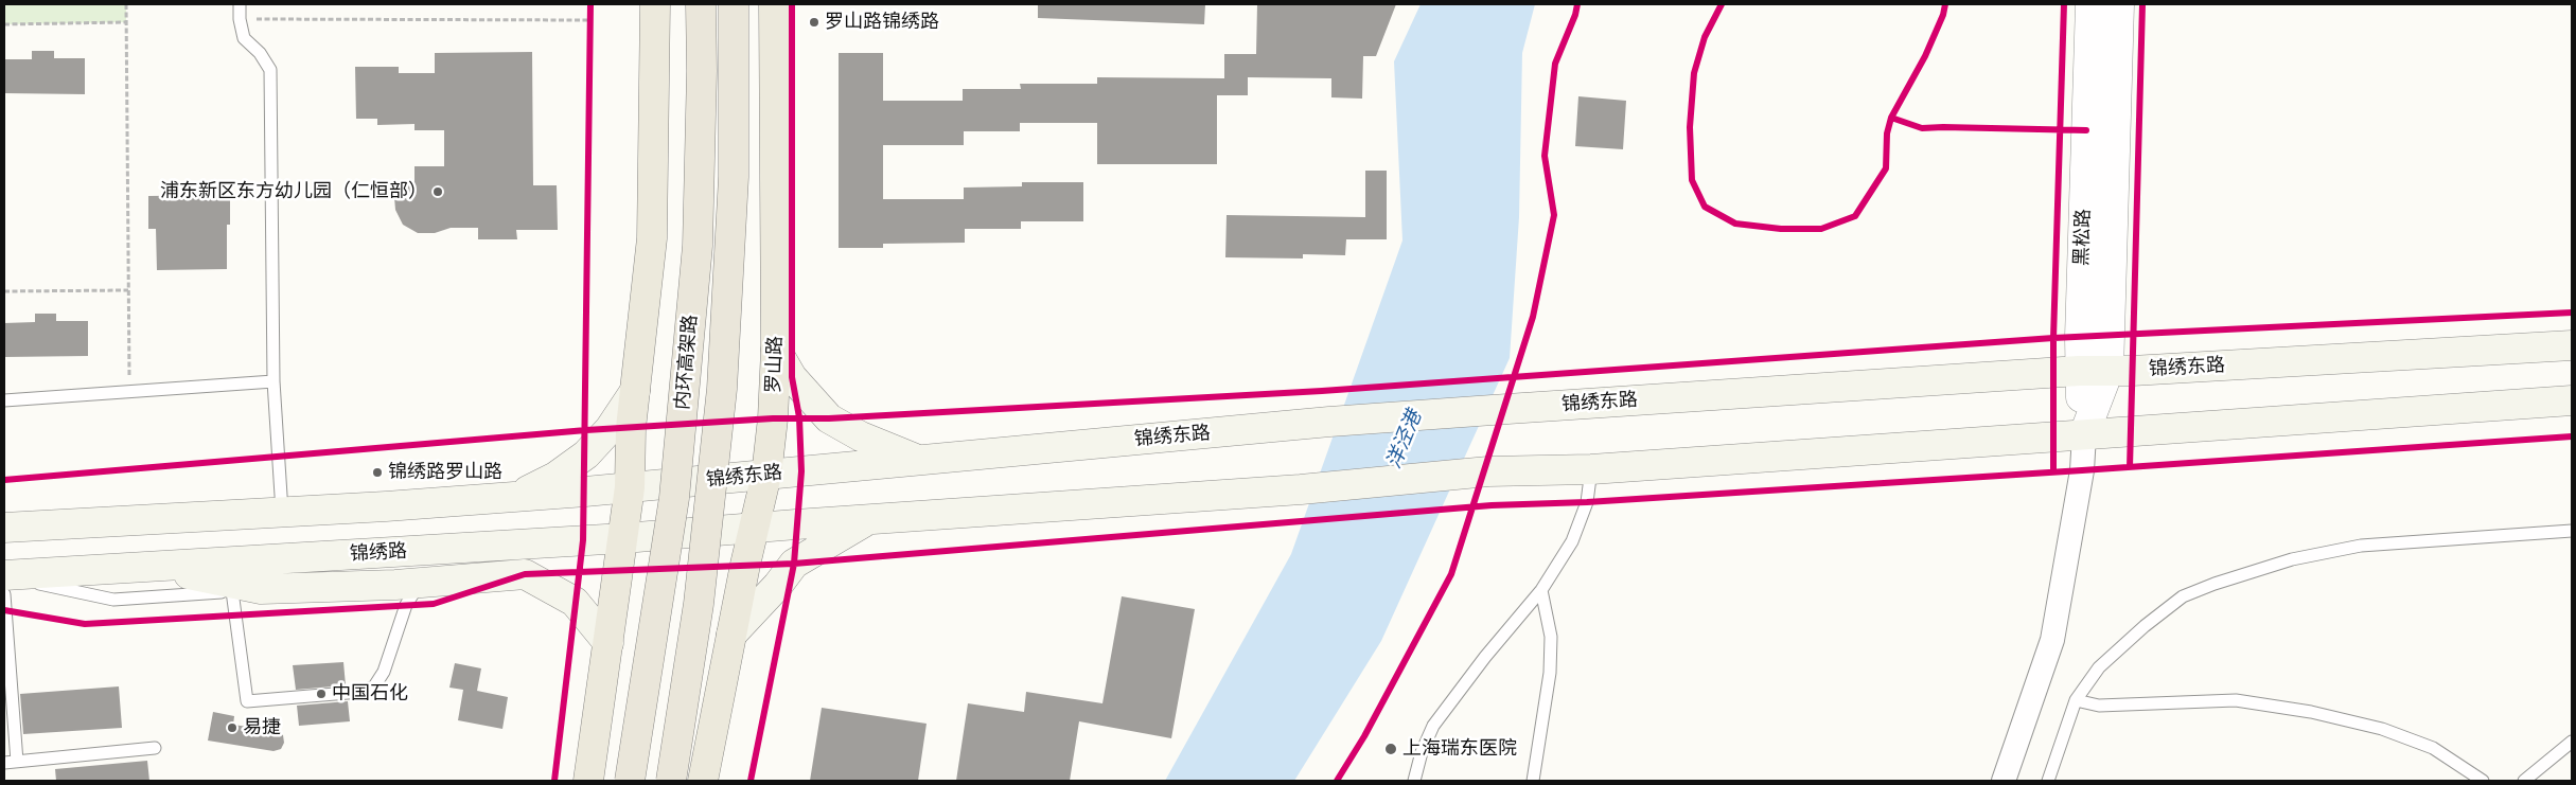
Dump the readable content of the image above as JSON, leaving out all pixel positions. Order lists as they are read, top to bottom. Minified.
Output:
{"streets":{"highway":["内环高架路"],"main road":["罗山路","锦绣东路","锦绣路"],"street":["黑松路"]},"crossings":[["黑松路","锦绣东路"],["罗山路","锦绣东路"],["罗山路","锦绣路"]],"water":["洋泾港"],"places":["罗山路锦绣路","浦东新区东方幼儿园（仁恒部）","锦绣路罗山路","中国石化","易捷","上海瑞东医院"]}
